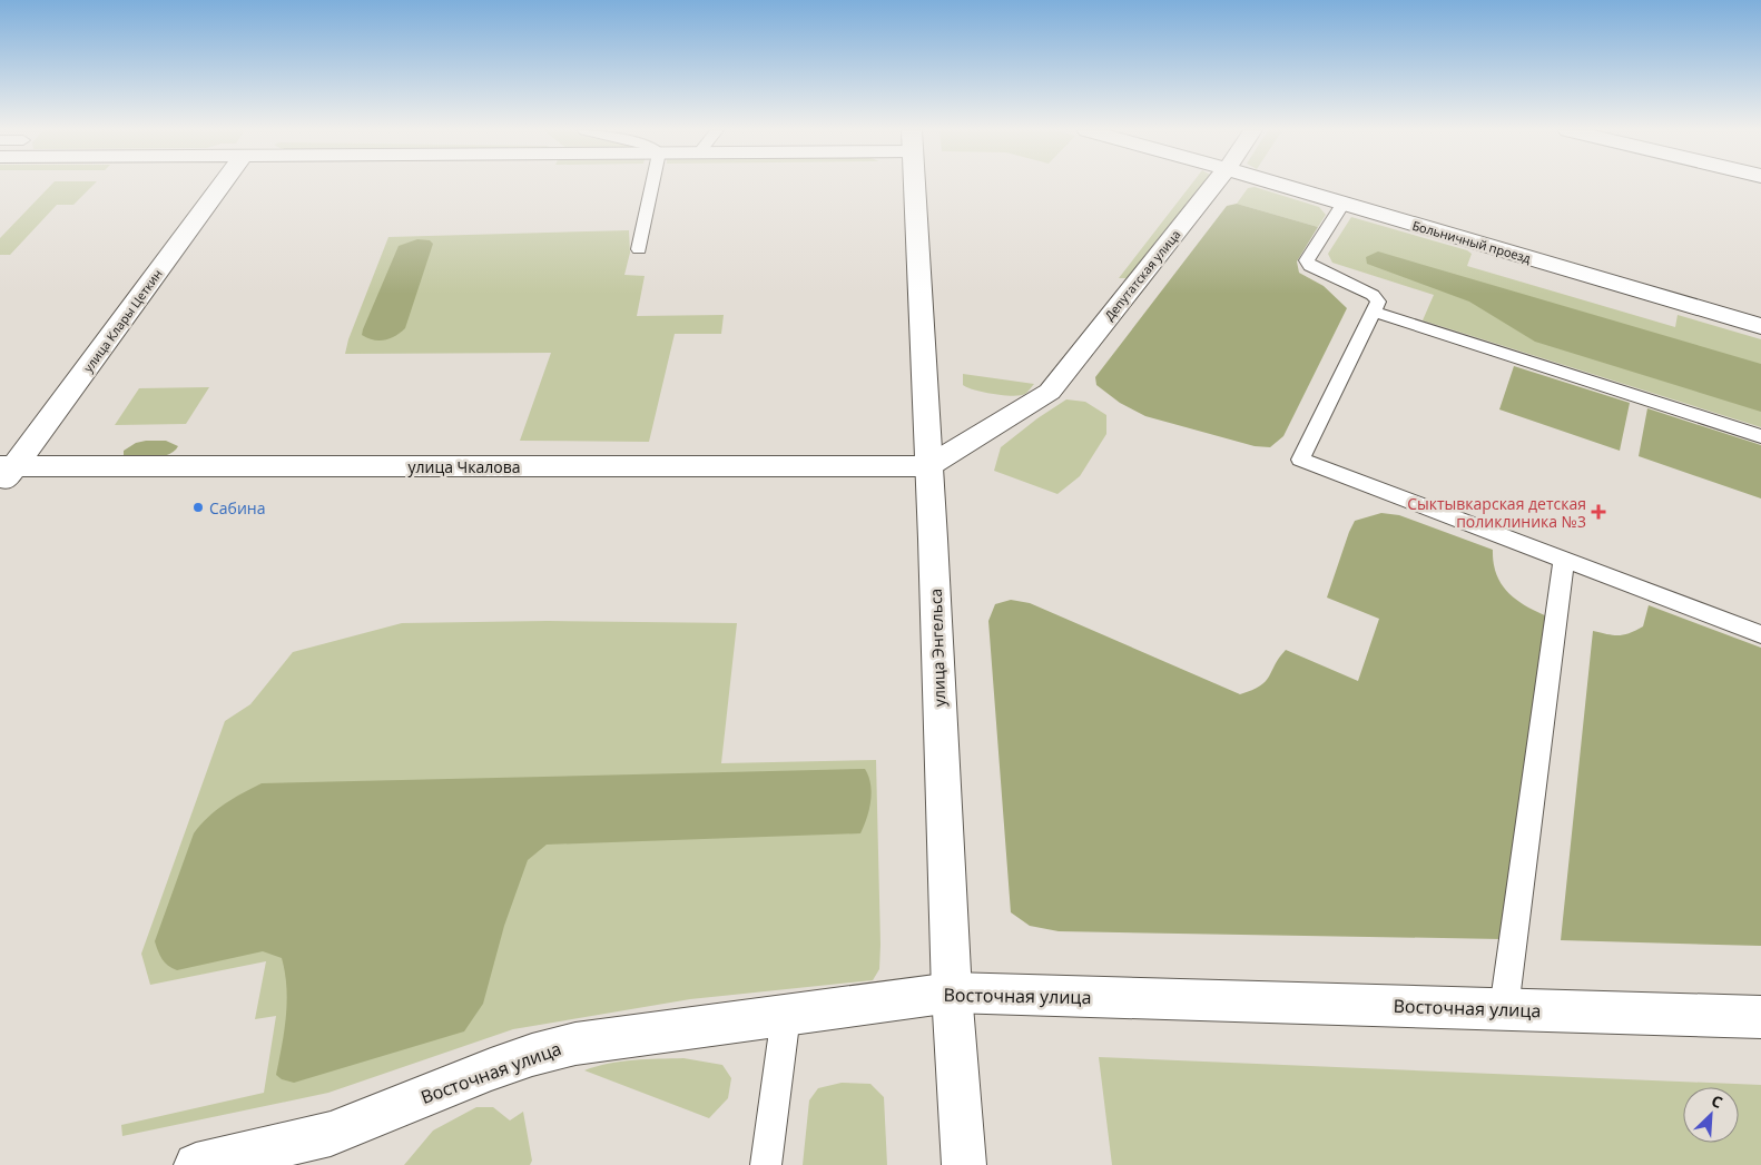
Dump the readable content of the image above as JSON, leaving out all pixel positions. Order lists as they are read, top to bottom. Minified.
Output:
{"streets":{"street":["Больничный проезд","Депутатская улица","улица Клары Цеткин","улица Чкалова","улица Энгельса","Восточная улица"]},"crossings":[["Депутатская улица","улица Чкалова"],["Депутатская улица","улица Энгельса"],["улица Клары Цеткин","улица Чкалова"],["улица Чкалова","улица Энгельса"],["улица Энгельса","Восточная улица"]],"places":{"other":["Сабина"],"health":["Сыктывкарская детская поликлиника №3"]},"north":"top right"}
